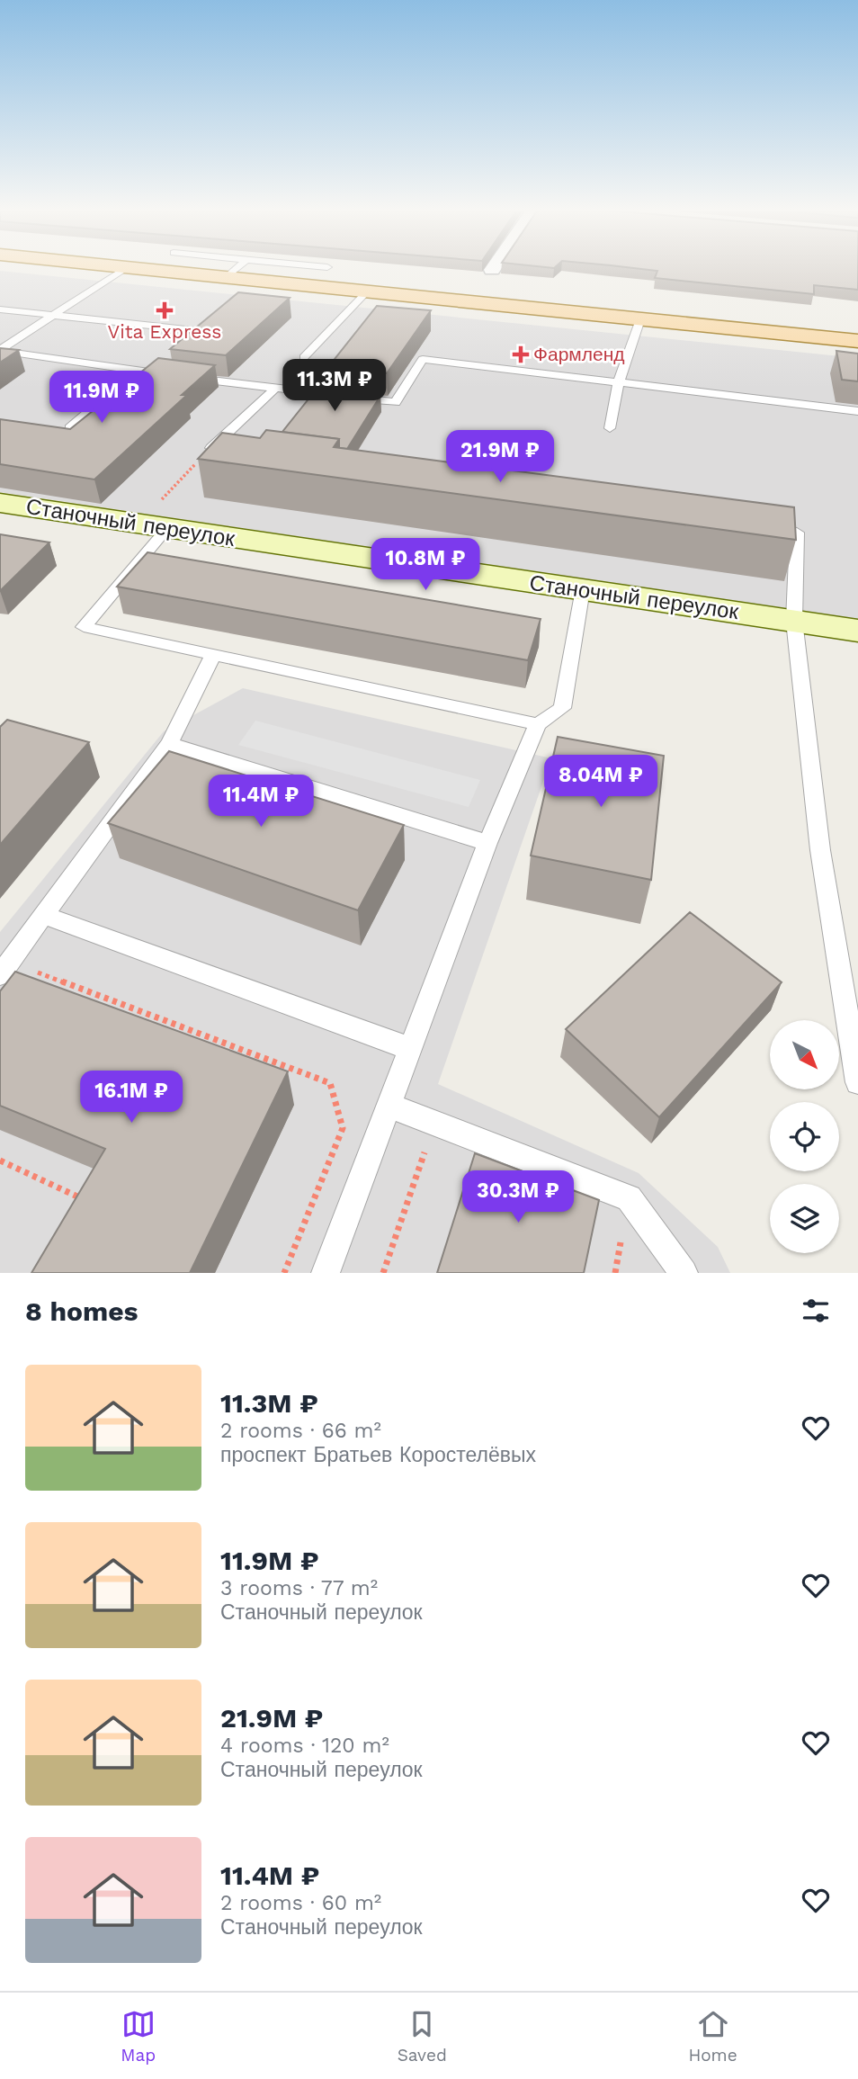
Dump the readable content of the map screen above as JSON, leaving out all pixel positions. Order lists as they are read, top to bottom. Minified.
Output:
{"streets":{"main road":["Станочный переулок"]},"places":{"health":["Vita Express","Фармленд"]},"north":"bottom right","page":{"price":["11.3M ₽","11.9M ₽","21.9M ₽","10.8M ₽","8.04M ₽","11.4M ₽","16.1M ₽","30.3M ₽"],"heading":"8 homes","list":[{"name":"11.3M ₽","note":"2 rooms · 66 m² · проспект Братьев Коростелёвых"},{"name":"11.9M ₽","note":"3 rooms · 77 m² · Станочный переулок"},{"name":"21.9M ₽","note":"4 rooms · 120 m² · Станочный переулок"},{"name":"11.4M ₽","note":"2 rooms · 60 m² · Станочный переулок"}],"tabs":["Map","Saved","Home"]}}
